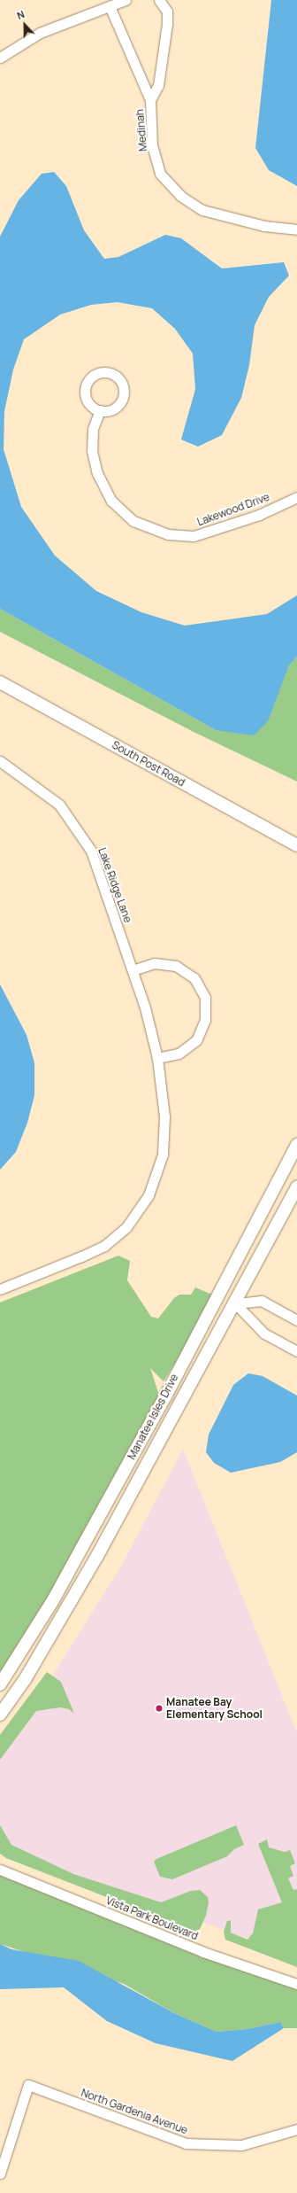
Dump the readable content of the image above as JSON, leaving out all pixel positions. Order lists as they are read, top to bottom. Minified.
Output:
{"streets":{"street":["Medinah","Lakewood Drive","South Post Road","Lake Ridge Lane","Manatee Isles Drive","Vista Park Boulevard","North Gardenia Avenue"]},"places":["Manatee Bay Elementary School"],"north":"top"}
